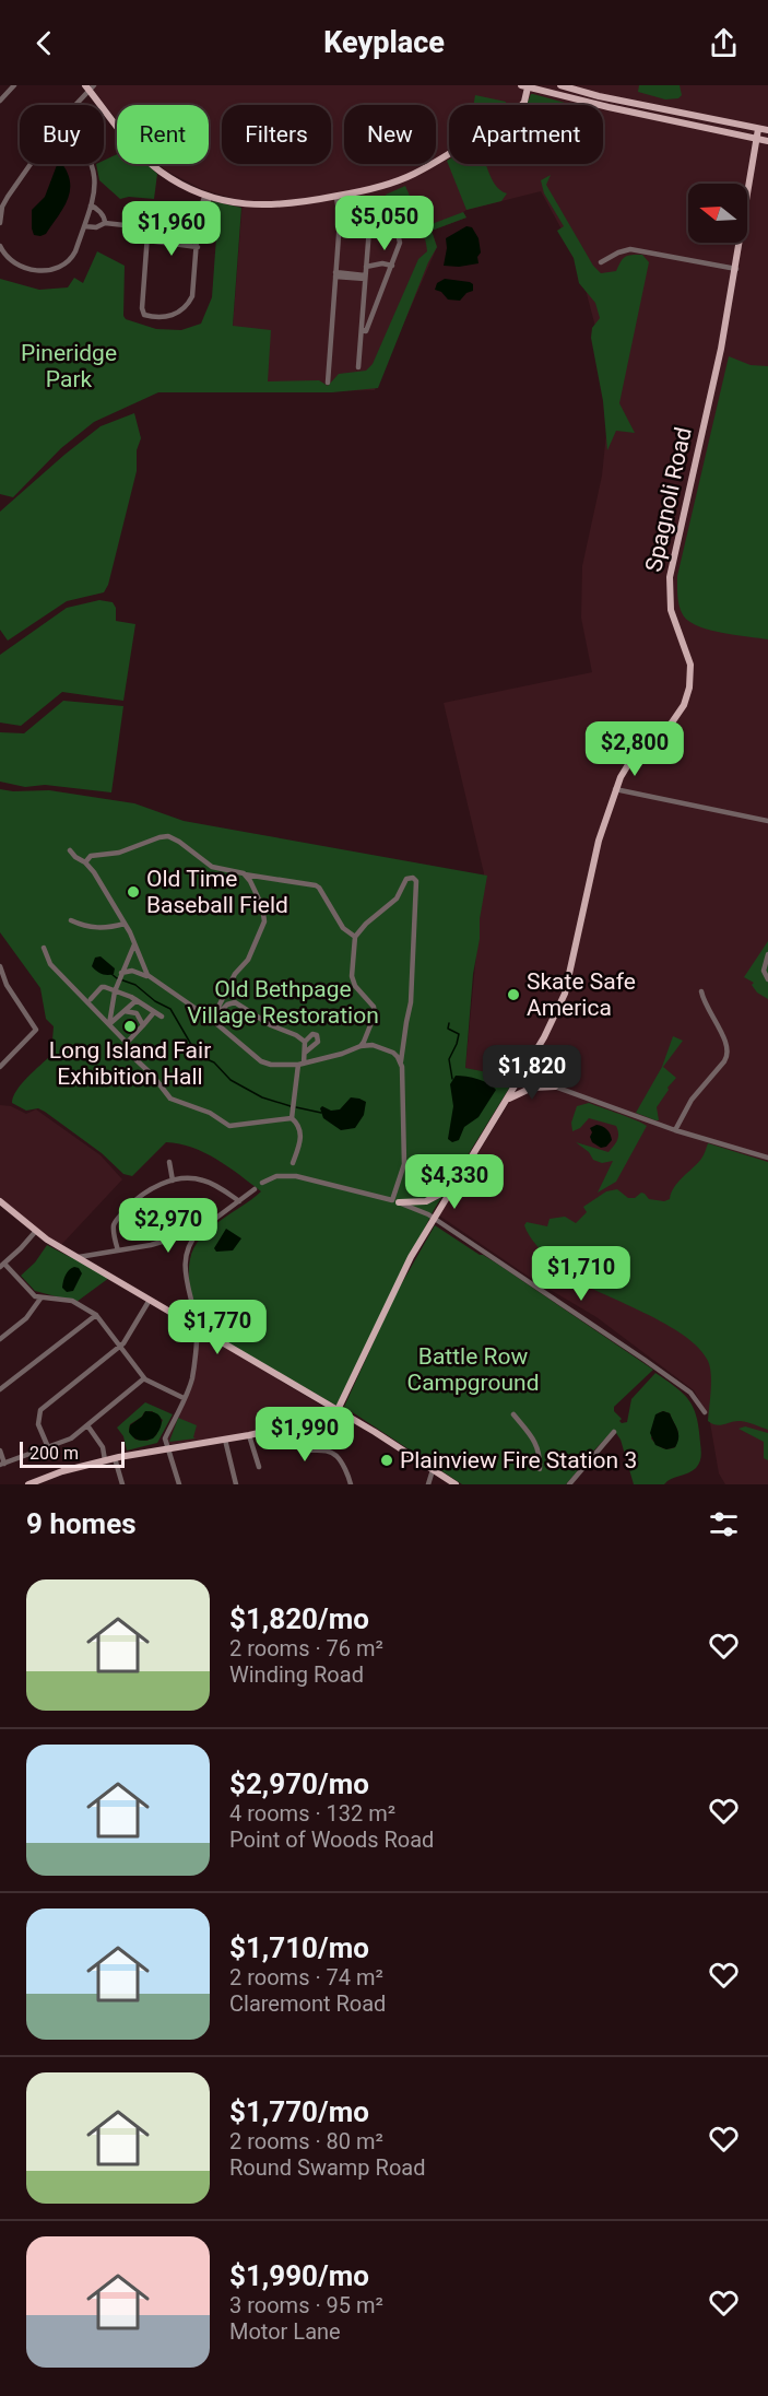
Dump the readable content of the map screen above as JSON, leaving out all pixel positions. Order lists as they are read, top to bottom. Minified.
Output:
{"streets":{"main road":["Spagnoli Road"]},"parks":["Pineridge Park","Old Bethpage Village Restoration","Battle Row Campground"],"places":["Old Time Baseball Field","Skate Safe America","Long Island Fair Exhibition Hall","Plainview Fire Station 3"],"scale_bar":"200 m","north":"left","page":{"header":"Keyplace","chip":["Buy","Rent","Filters","New","Apartment"],"price":["$5,050","$1,960","$2,800","$1,820","$4,330","$2,970","$1,710","$1,770","$1,990"],"scale":"200 m","heading":"9 homes","list":[{"name":"$1,820/mo","note":"2 rooms · 76 m² · Winding Road"},{"name":"$2,970/mo","note":"4 rooms · 132 m² · Point of Woods Road"},{"name":"$1,710/mo","note":"2 rooms · 74 m² · Claremont Road"},{"name":"$1,770/mo","note":"2 rooms · 80 m² · Round Swamp Road"},{"name":"$1,990/mo","note":"3 rooms · 95 m² · Motor Lane"}]}}
